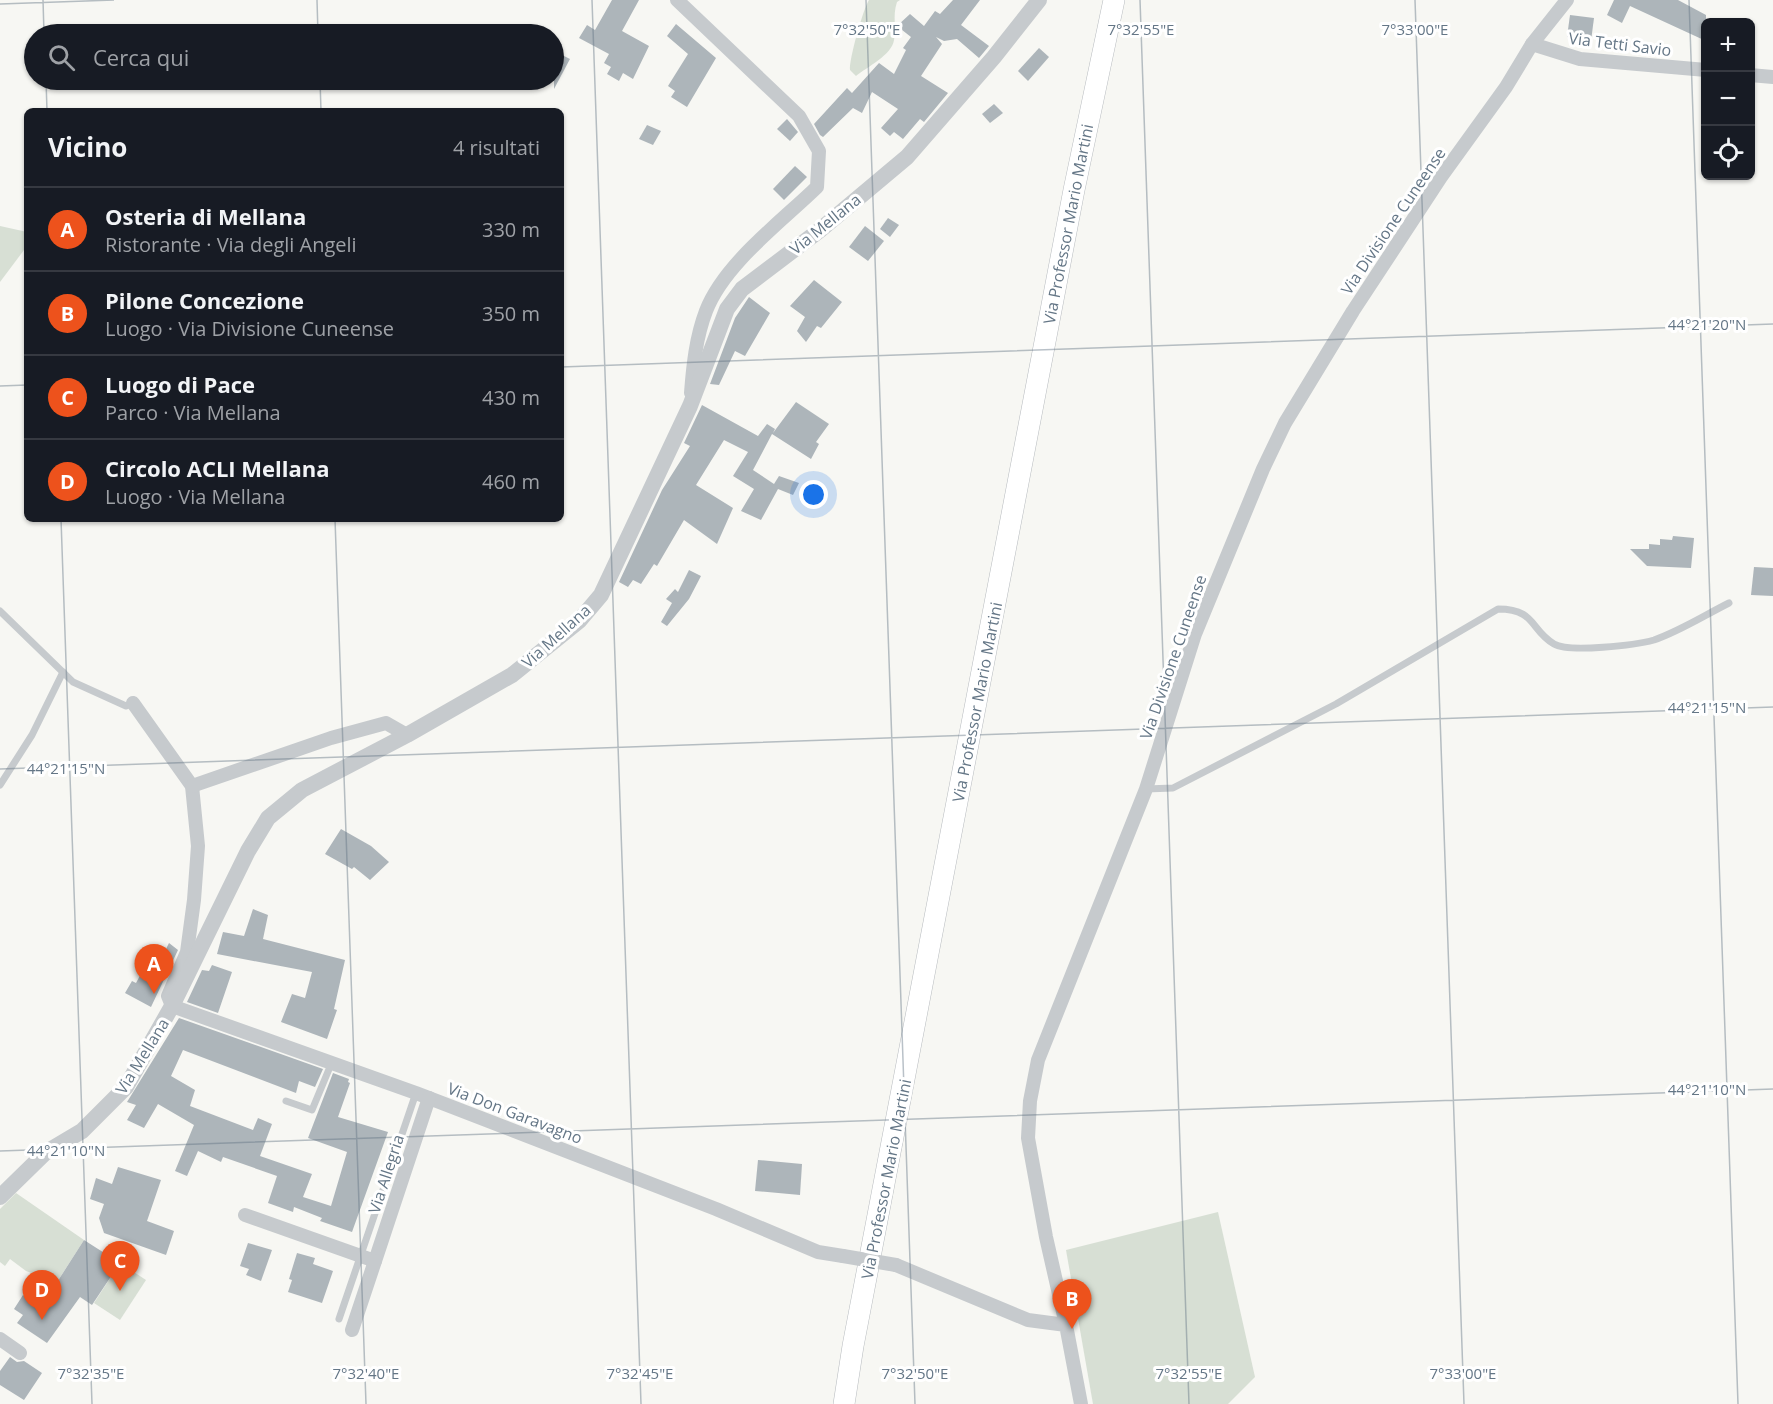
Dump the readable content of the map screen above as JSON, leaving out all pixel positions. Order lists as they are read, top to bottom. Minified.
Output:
{"streets":{"main road":["Via Professor Mario Martini"],"street":["Via Tetti Savio","Via Divisione Cuneense","Via Mellana","Via Don Garavagno","Via Allegria"]},"crossings":[["Via Tetti Savio","Via Divisione Cuneense"],["Via Divisione Cuneense","Via Don Garavagno"],["Via Mellana","Via Don Garavagno"],["Via Don Garavagno","Via Allegria"]],"page":{"map_buttons":["+","−"],"search":"Cerca qui","heading":["Vicino","4 risultati"],"list":[{"mark":"A","name":"Osteria di Mellana","note":"Ristorante · Via degli Angeli","value":"330 m"},{"mark":"B","name":"Pilone Concezione","note":"Luogo · Via Divisione Cuneense","value":"350 m"},{"mark":"C","name":"Luogo di Pace","note":"Parco · Via Mellana","value":"430 m"},{"mark":"D","name":"Circolo ACLI Mellana","note":"Luogo · Via Mellana","value":"460 m"}],"pins":["A","C","D","B"]},"coordinates":["7°32'50\"E","7°32'55\"E","7°33'00\"E","44°21'20\"N","44°21'15\"N","44°21'10\"N","7°32'35\"E","7°32'40\"E","7°32'45\"E"]}
